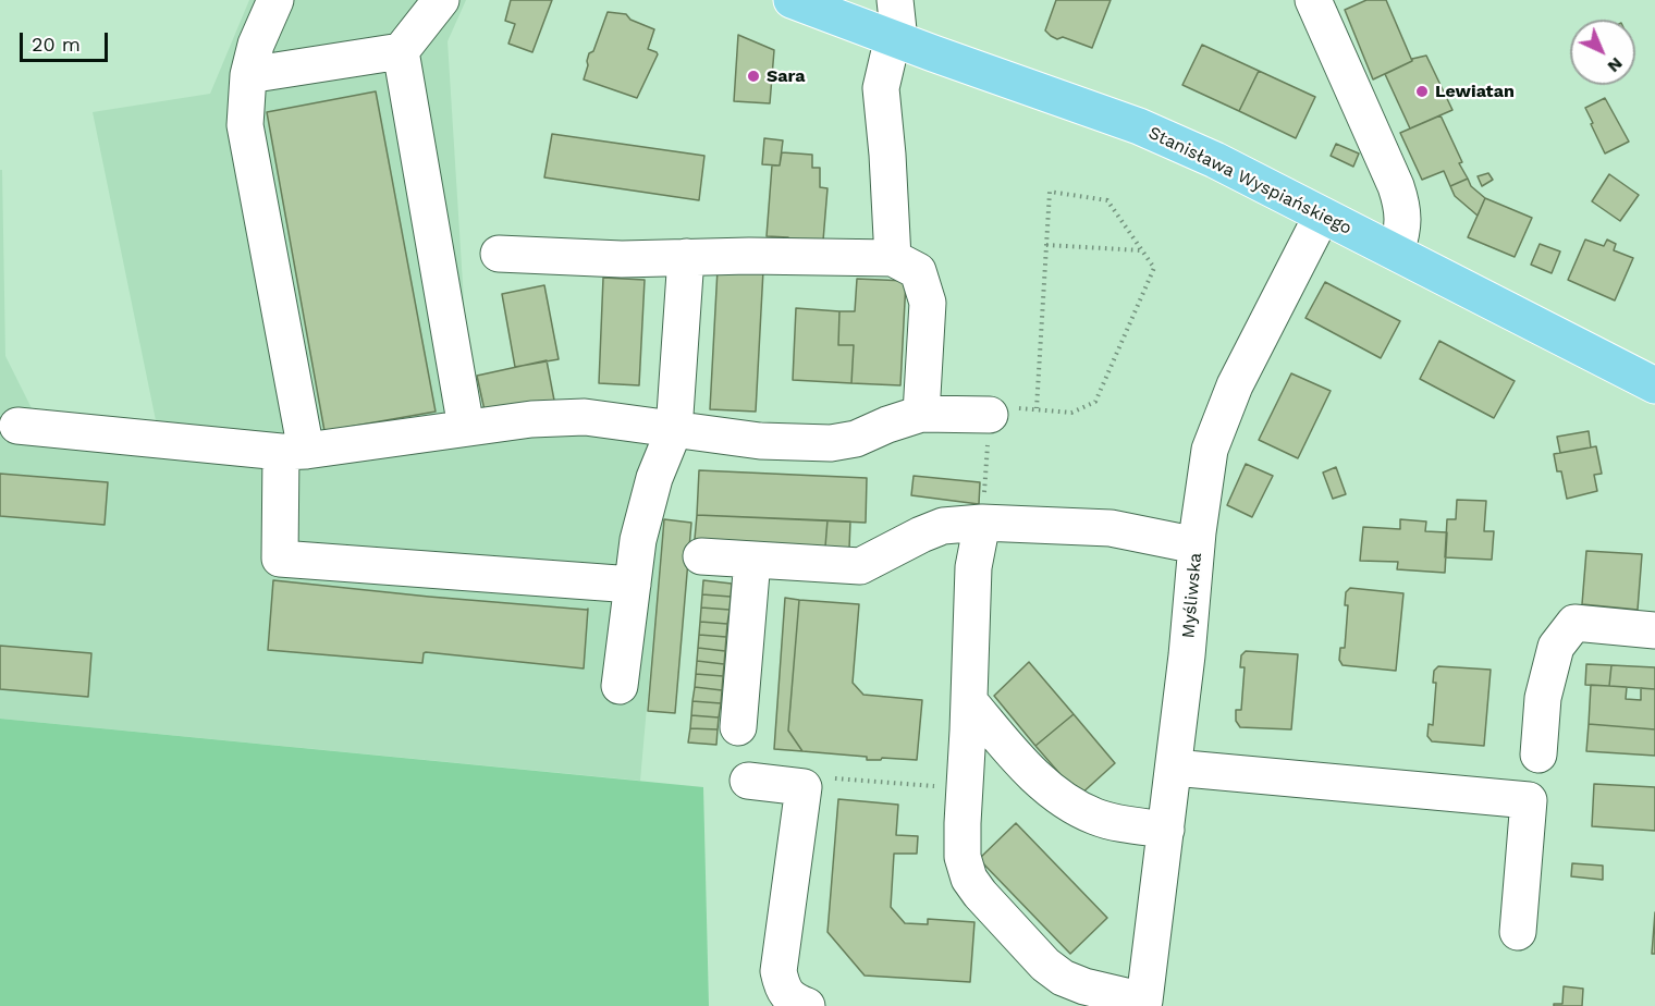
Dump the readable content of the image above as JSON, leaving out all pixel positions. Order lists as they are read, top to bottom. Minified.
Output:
{"streets":{"main road":["Stanisława Wyspiańskiego"],"street":["Myśliwska"]},"crossings":[["Stanisława Wyspiańskiego","Myśliwska"]],"places":["Sara","Lewiatan"],"scale_bar":"20 m","north":"bottom right"}
